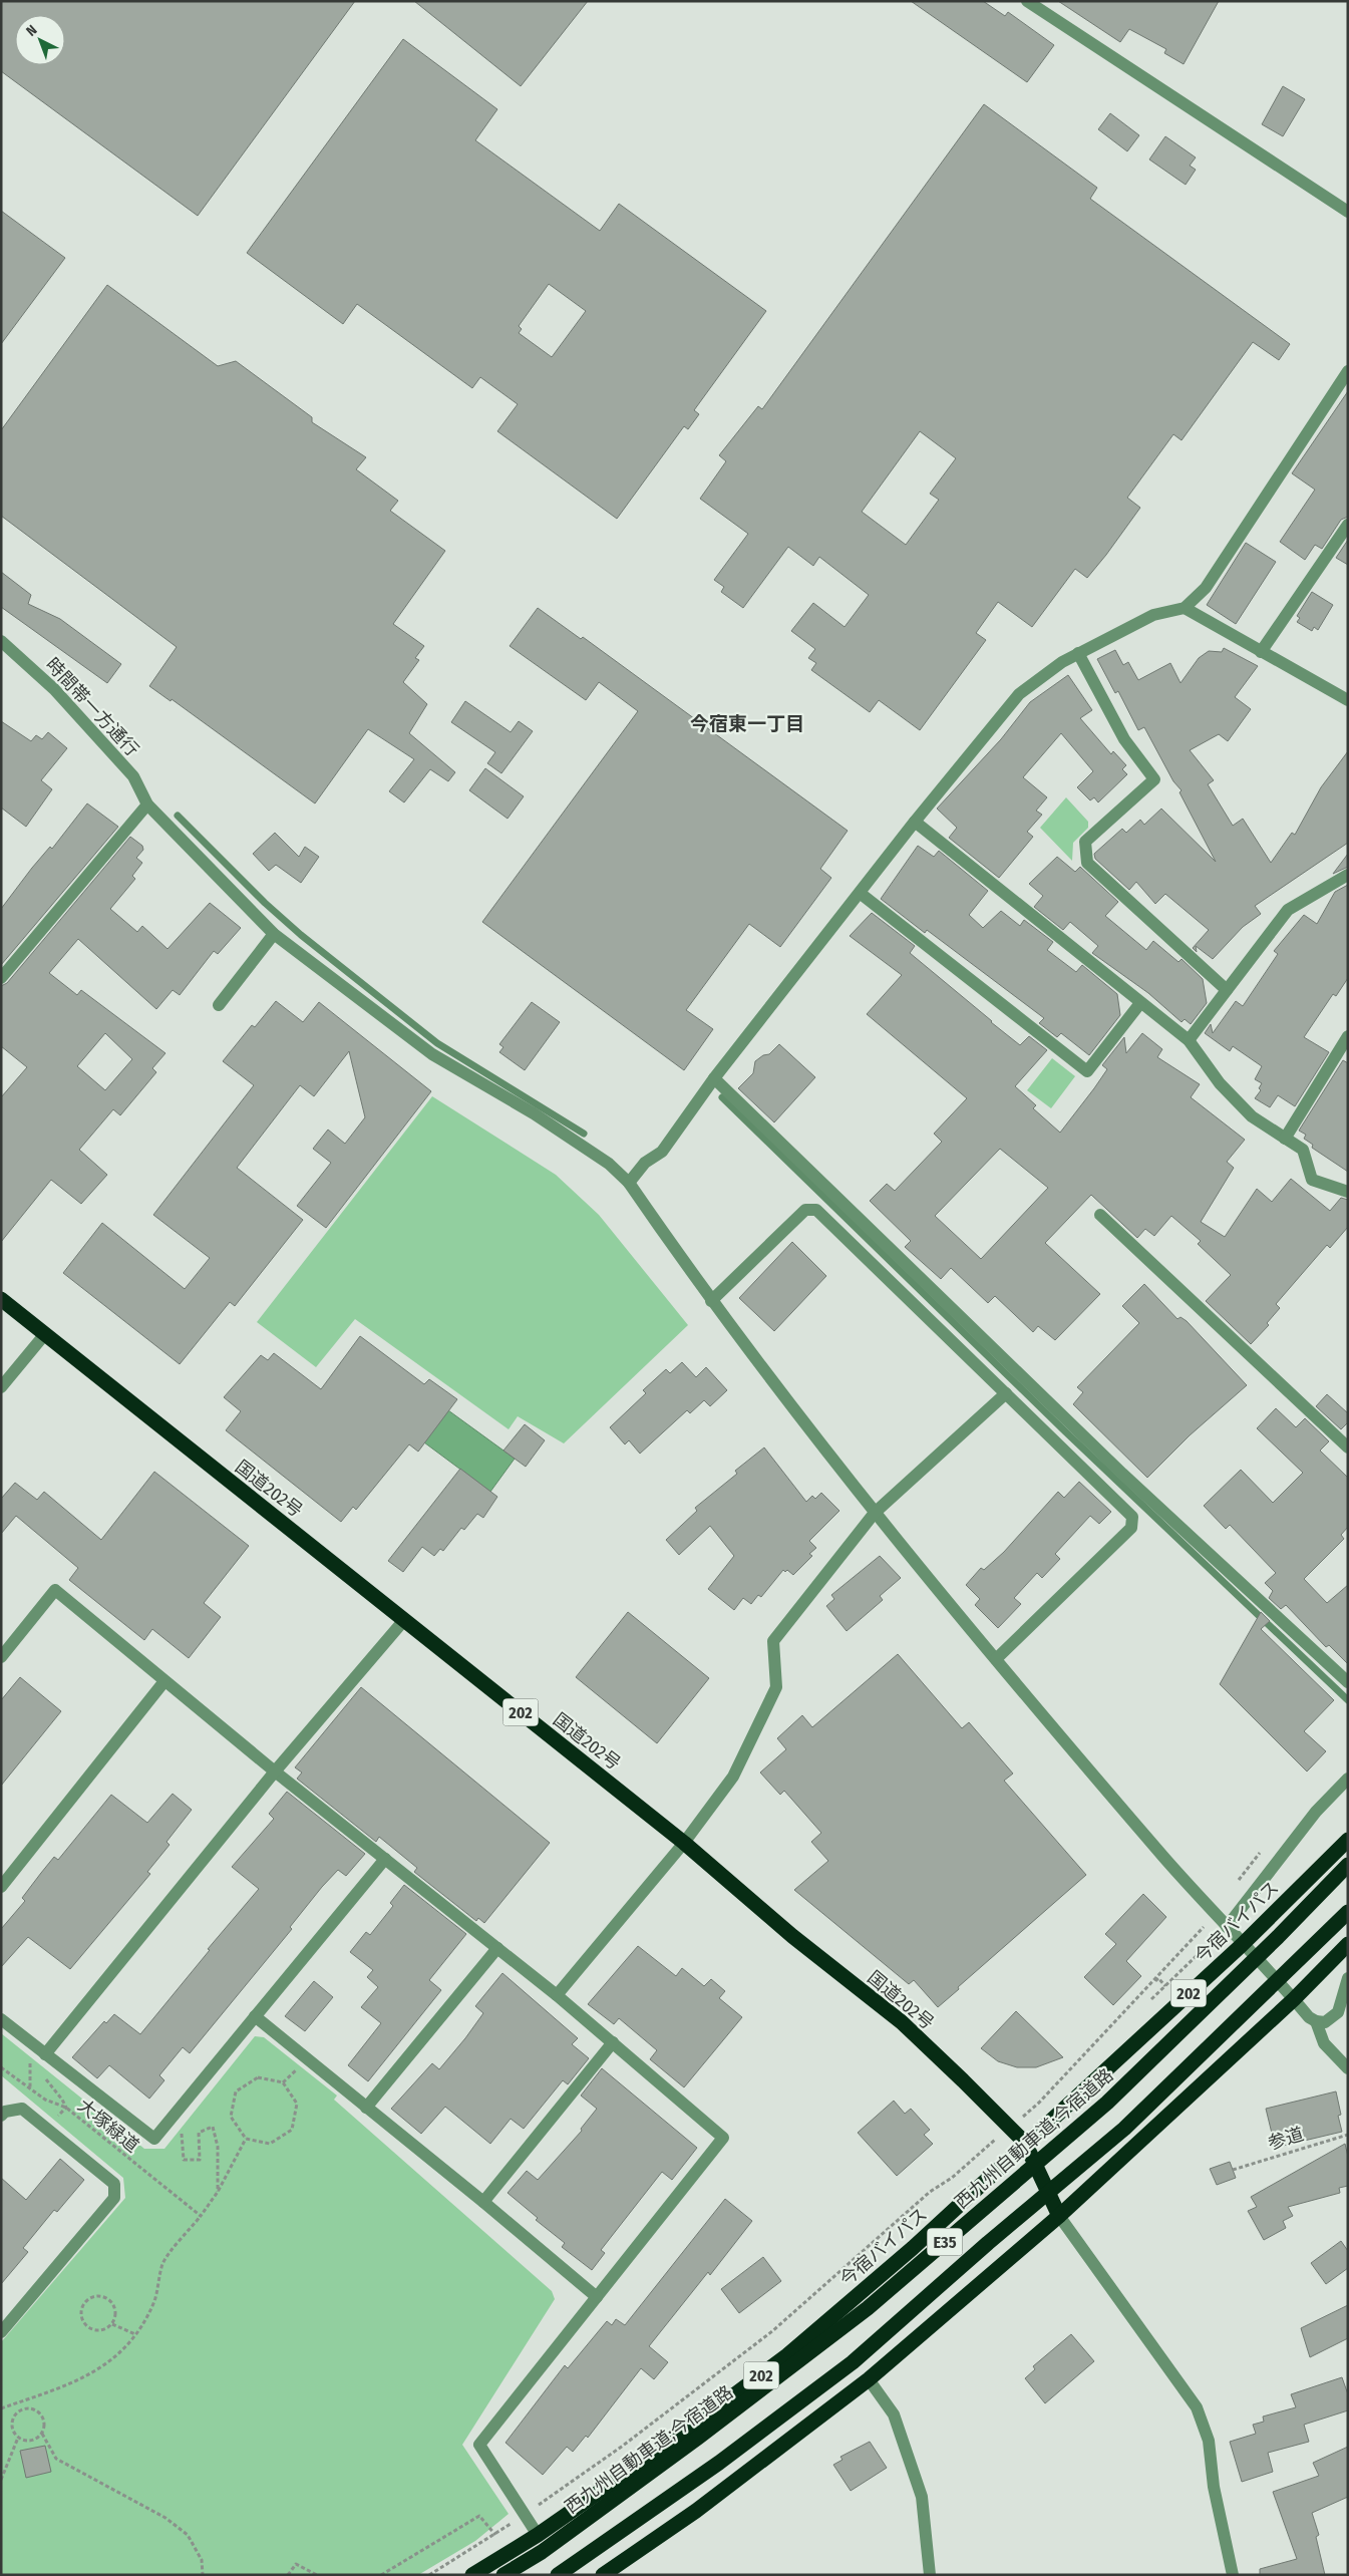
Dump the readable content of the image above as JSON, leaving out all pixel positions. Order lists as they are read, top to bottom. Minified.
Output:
{"streets":{"highway":["国道202号","202","今宿バイパス","西九州自動車道;今宿道路","E35"],"street":["時間帯一方通行"],"path":["大塚緑道","参道"]},"crossings":[["時間帯一方通行","今宿バイパス"],["国道202号","今宿バイパス"]],"districts":["今宿東一丁目"],"north":"top left"}
